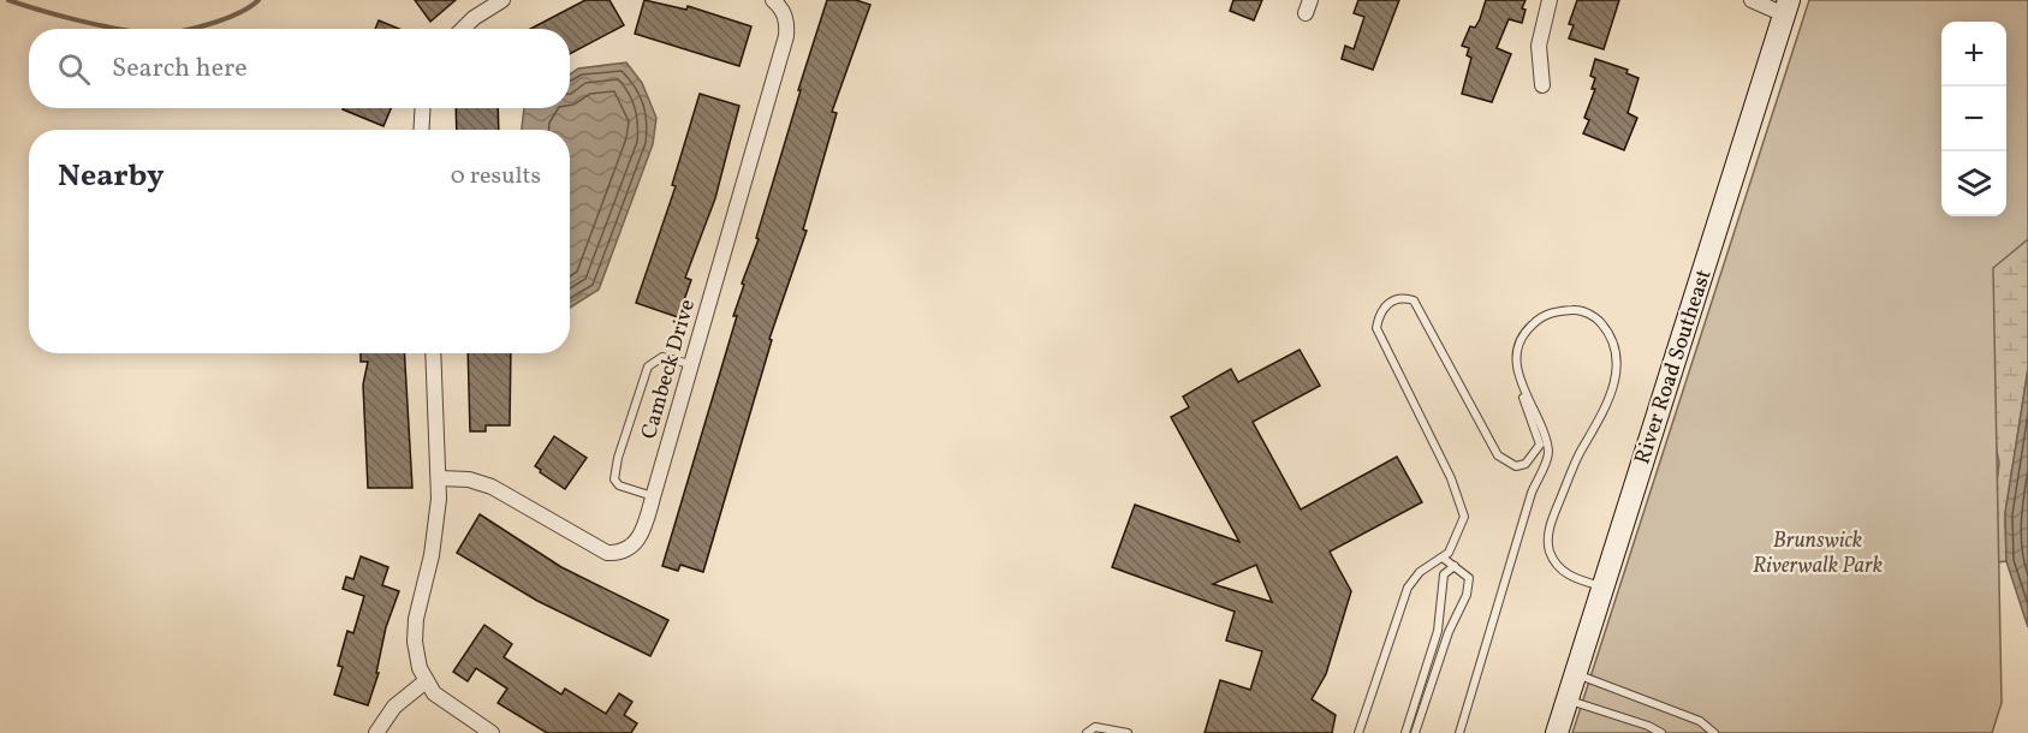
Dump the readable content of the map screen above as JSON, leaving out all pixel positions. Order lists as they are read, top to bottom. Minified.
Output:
{"streets":{"main road":["River Road Southeast"],"street":["Cambeck Drive"]},"parks":["Brunswick Riverwalk Park"],"page":{"map_buttons":["+","−"],"search":"Search here","heading":["Nearby","0 results"]}}
